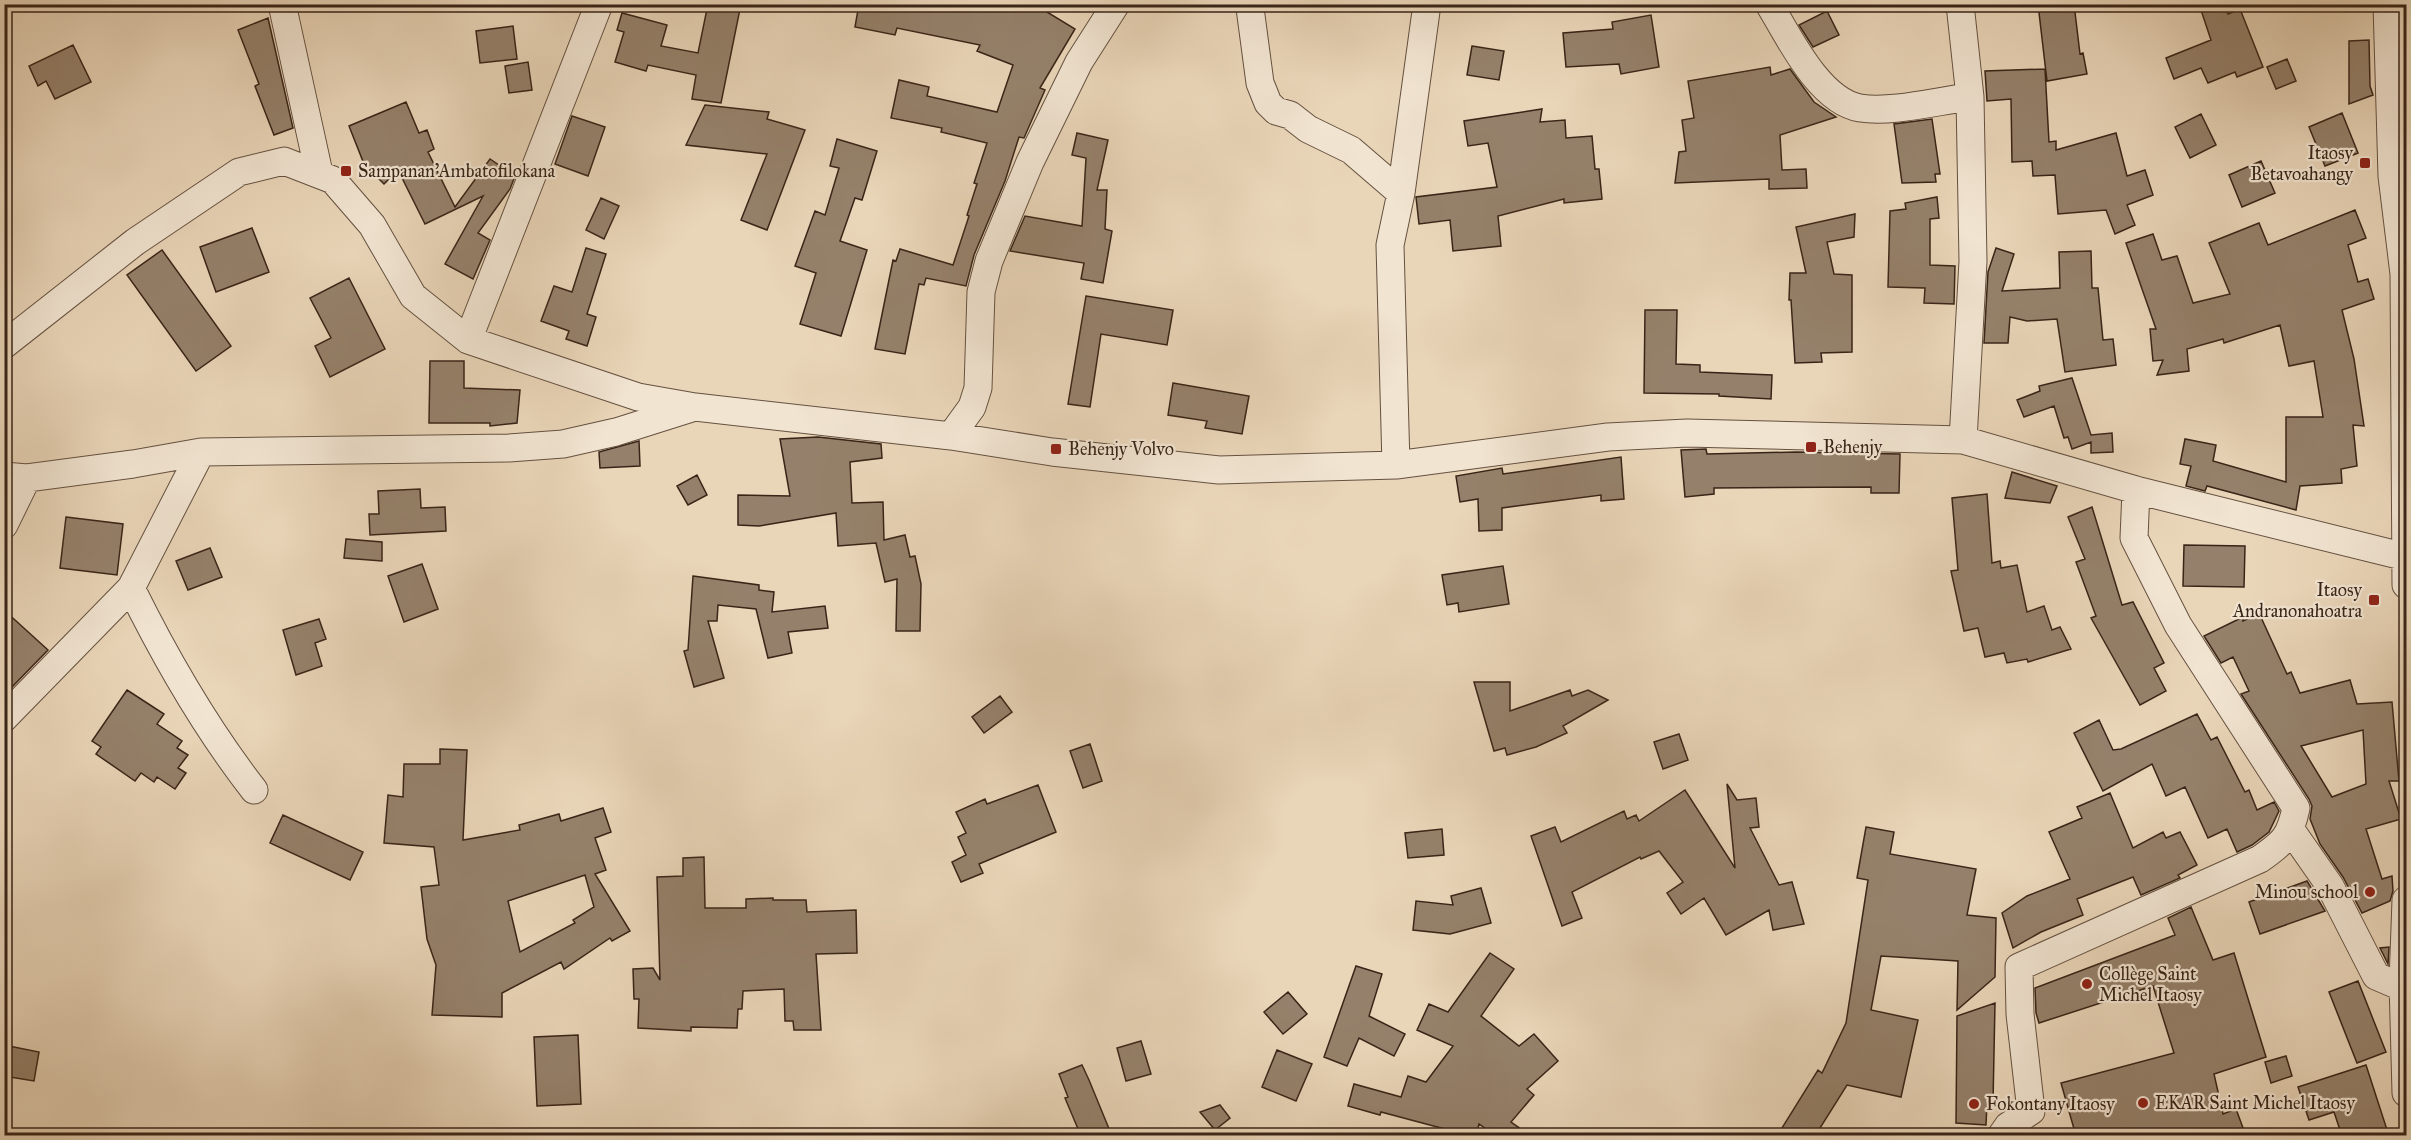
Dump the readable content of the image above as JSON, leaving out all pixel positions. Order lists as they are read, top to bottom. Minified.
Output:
{"places":{"transit":["Itaosy Betavoahangy","Sampanan'Ambatofilokana","Behenjy","Behenjy Volvo","Itaosy Andranonahoatra"],"other":["Minou school","Collège Saint Michel Itaosy","EKAR Saint Michel Itaosy","Fokontany Itaosy"]}}
